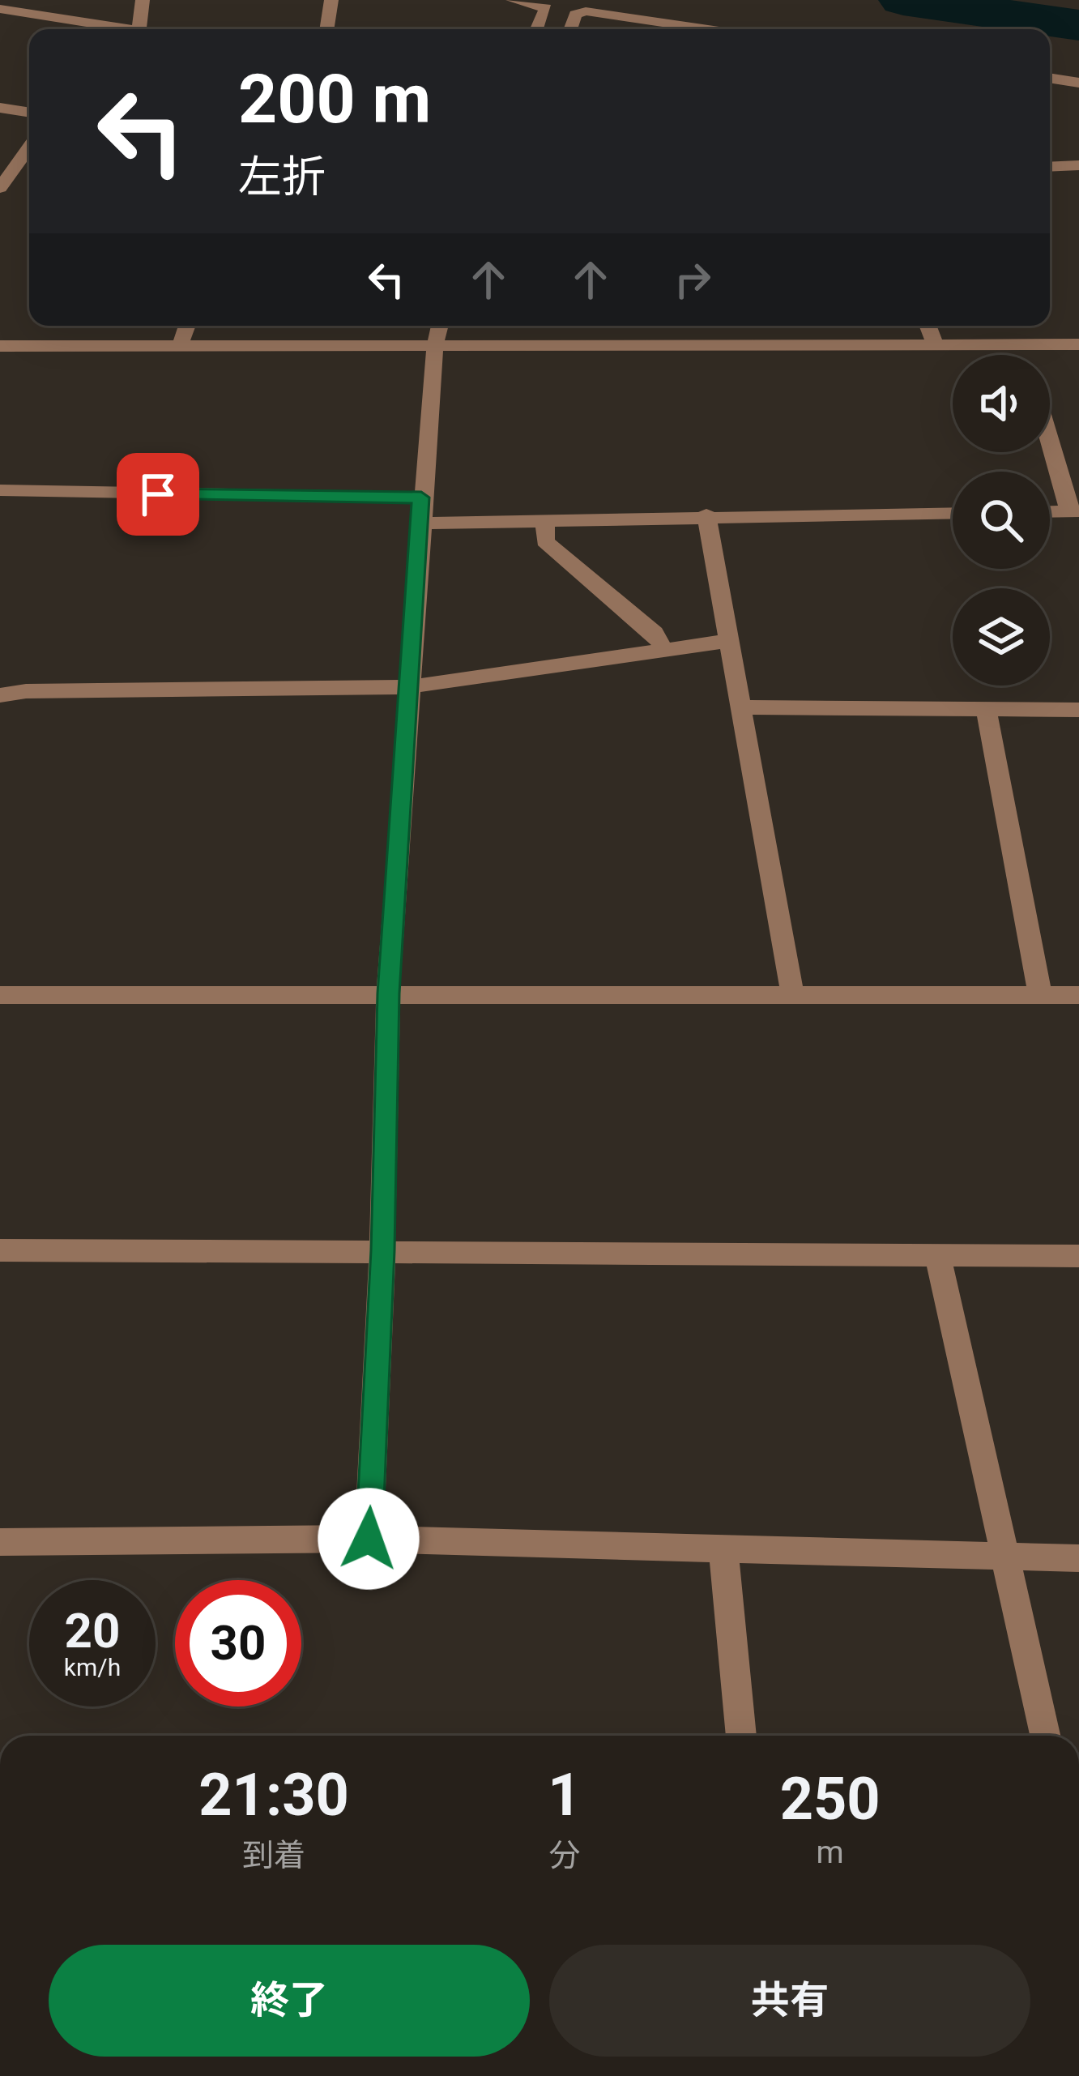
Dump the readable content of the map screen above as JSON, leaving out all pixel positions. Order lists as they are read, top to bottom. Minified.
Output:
{"page":{"turn":["200 m","左折"],"speed":"20 km/h","limit":"30","eta":["21:30","到着","1","分","250","m"],"buttons":["終了","共有"]}}
